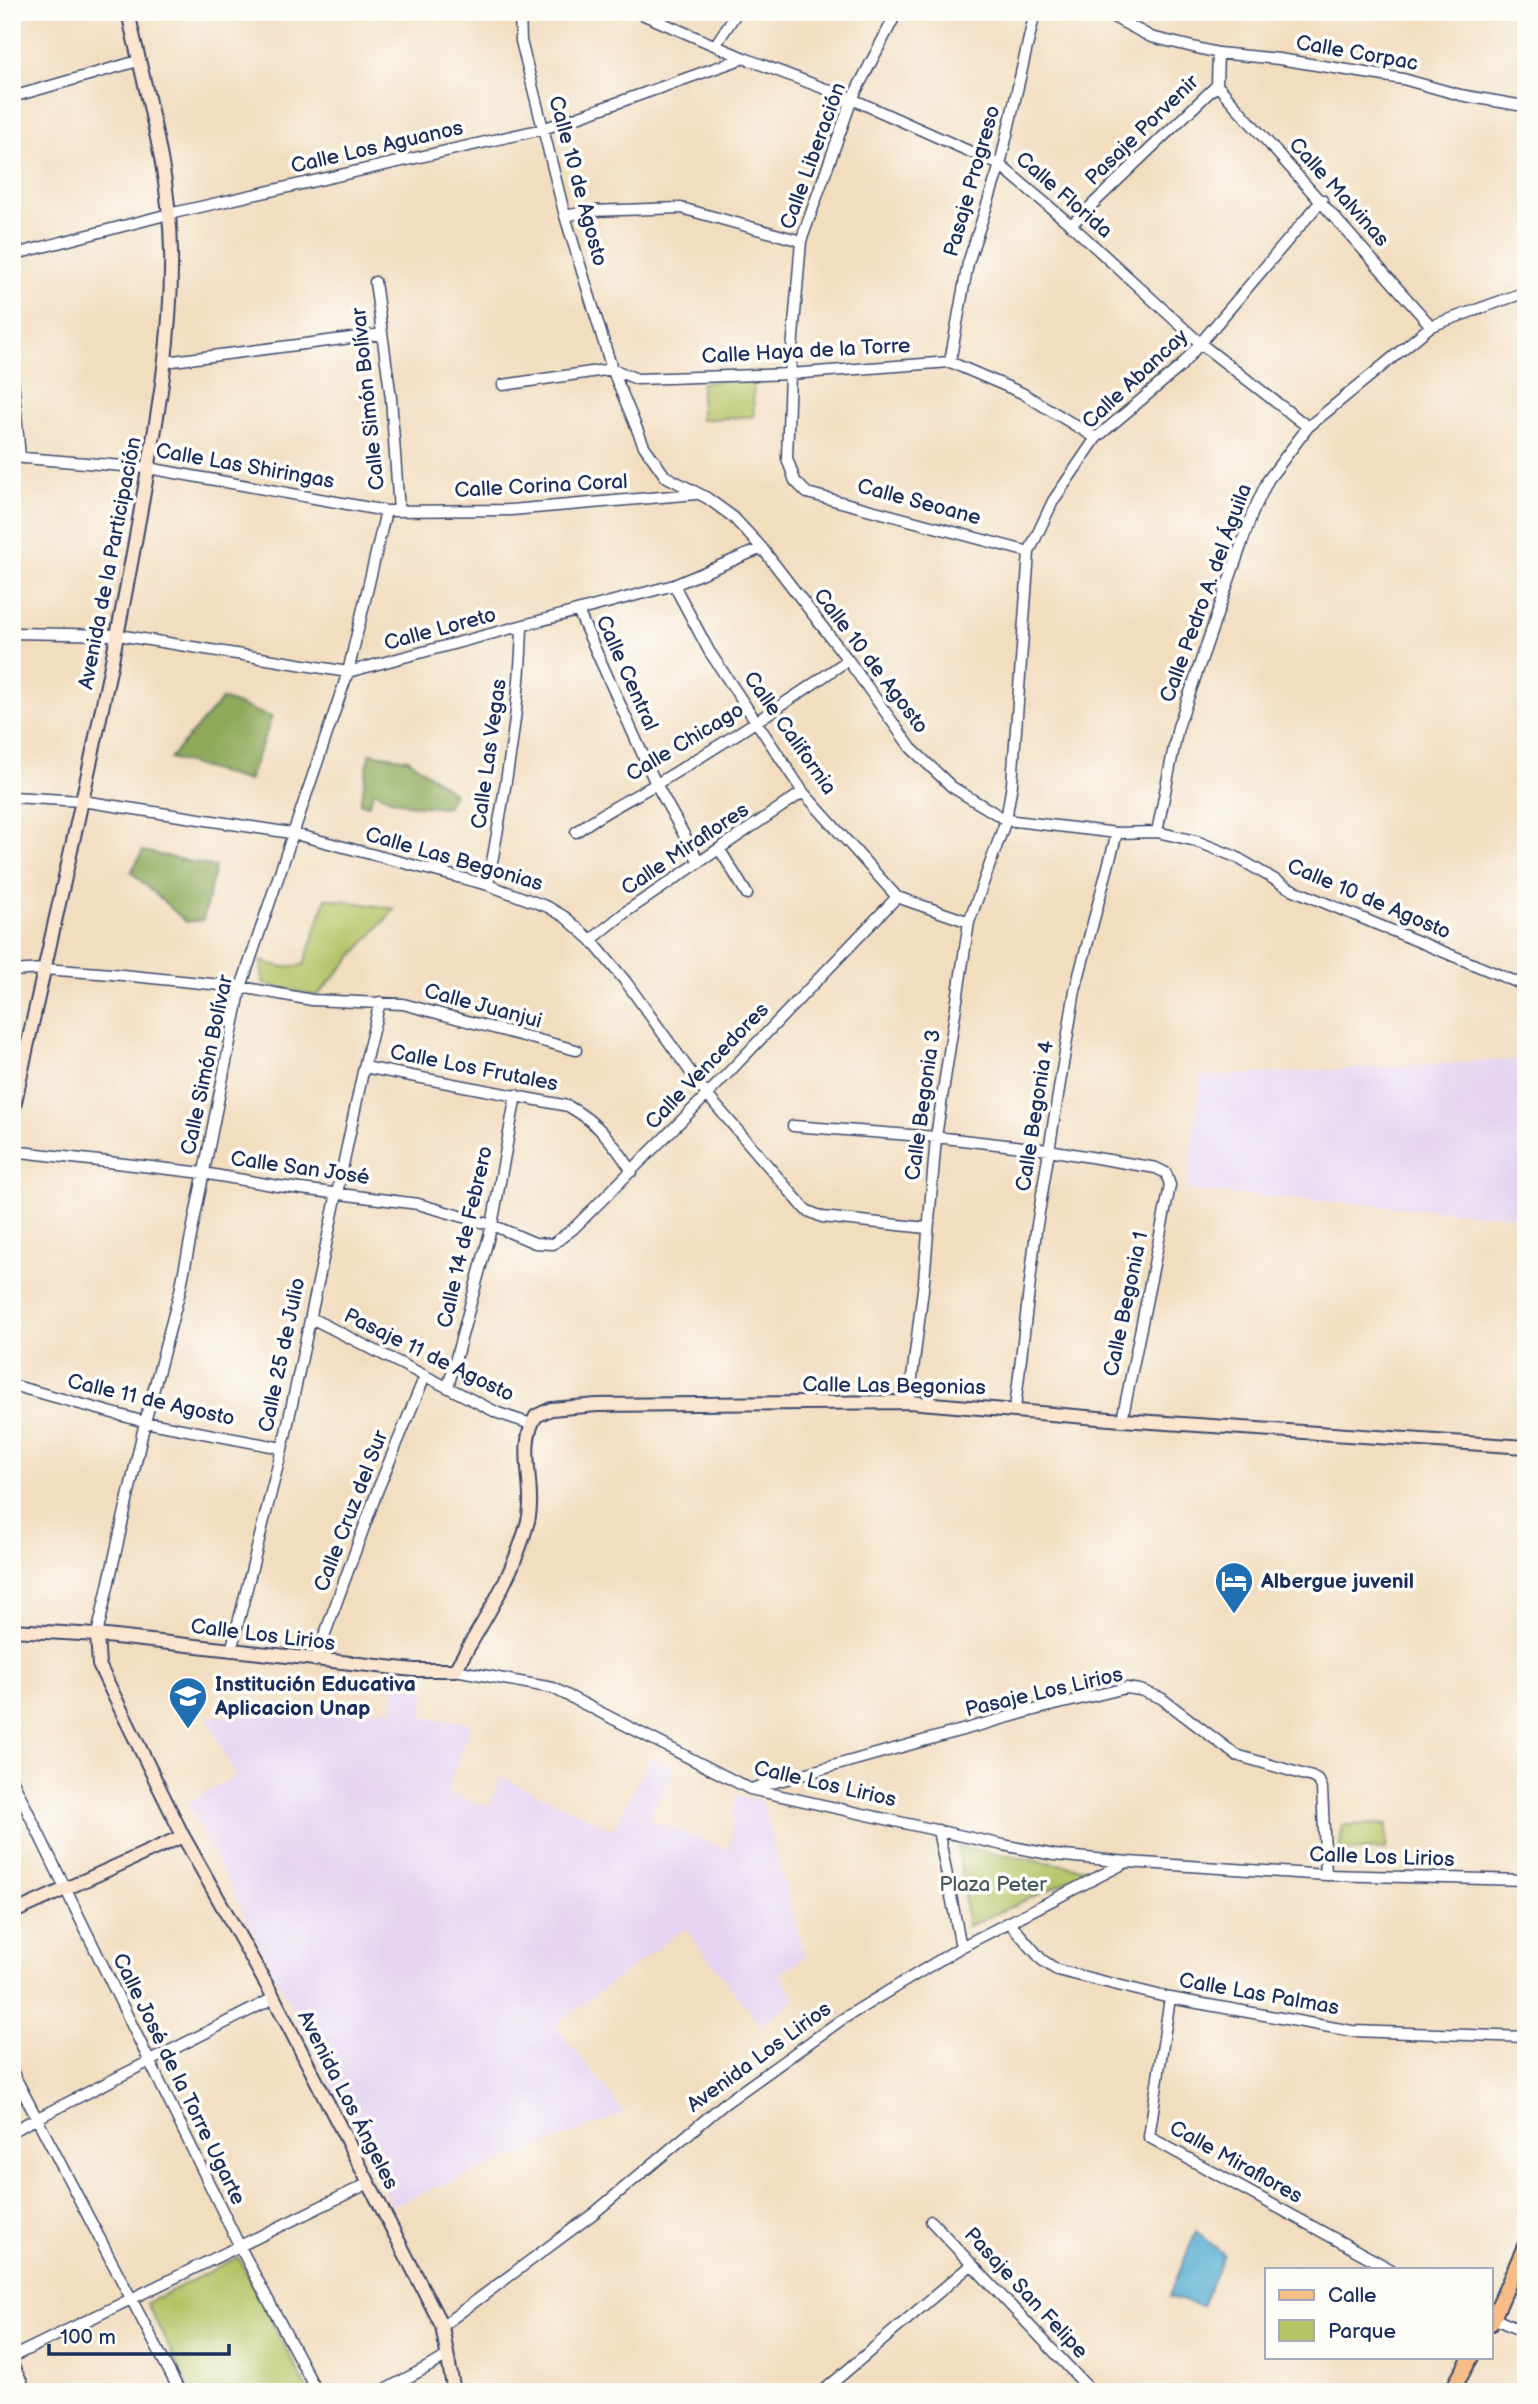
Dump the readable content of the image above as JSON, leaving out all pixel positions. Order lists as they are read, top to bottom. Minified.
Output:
{"streets":{"street":["Calle Corpac","Pasaje Porvenir","Calle Los Aguanos","Calle Liberación","Calle 10 de Agosto","Pasaje Progreso","Calle Malvinas","Calle Florida","Calle Haya de la Torre","Calle Abancay","Calle Simón Bolívar","Calle Las Shiringas","Calle Corina Coral","Calle Seoane","Avenida de la Participación","Calle Pedro A. del Águila","Calle Loreto","Calle Central","Calle California","Calle Chicago","Calle Las Vegas","Calle Miraflores","Calle Las Begonias","Calle Juanjui","Calle Vencedores","Calle Los Frutales","Calle Begonia 3","Calle Begonia 4","Calle San José","Calle 14 de Febrero","Calle Begonia 1","Calle 25 de Julio","Pasaje 11 de Agosto","Calle 11 de Agosto","Calle Cruz del Sur","Calle Los Lirios","Pasaje Los Lirios","Calle Las Palmas","Avenida Los Lirios","Calle José de la Torre Ugarte","Avenida Los Ángeles","Pasaje San Felipe"]},"crossings":[["Calle Corpac","Pasaje Porvenir"],["Pasaje Porvenir","Calle Malvinas"],["Pasaje Porvenir","Calle Florida"],["Calle Los Aguanos","Calle 10 de Agosto"],["Calle Los Aguanos","Calle Florida"],["Calle Los Aguanos","Avenida de la Participación"],["Calle Liberación","Calle Florida"],["Calle Liberación","Calle Haya de la Torre"],["Calle Liberación","Calle Seoane"],["Calle 10 de Agosto","Calle Haya de la Torre"],["Calle 10 de Agosto","Calle Abancay"],["Calle 10 de Agosto","Calle Corina Coral"],["Calle 10 de Agosto","Calle Pedro A. del Águila"],["Calle 10 de Agosto","Calle Loreto"],["Calle 10 de Agosto","Calle Chicago"],["Calle 10 de Agosto","Calle Begonia 3"],["Calle 10 de Agosto","Calle Begonia 4"],["Pasaje Progreso","Calle Florida"],["Pasaje Progreso","Calle Haya de la Torre"],["Calle Malvinas","Calle Abancay"],["Calle Malvinas","Calle Pedro A. del Águila"],["Calle Florida","Calle Abancay"],["Calle Florida","Calle Pedro A. del Águila"],["Calle Haya de la Torre","Calle Abancay"],["Calle Abancay","Calle Seoane"],["Calle Abancay","Calle Begonia 3"],["Calle Simón Bolívar","Calle Las Shiringas"],["Calle Simón Bolívar","Calle Corina Coral"],["Calle Simón Bolívar","Calle Loreto"],["Calle Simón Bolívar","Calle Las Begonias"],["Calle Simón Bolívar","Calle San José"],["Calle Simón Bolívar","Calle 11 de Agosto"],["Calle Simón Bolívar","Calle Los Lirios"],["Calle Simón Bolívar","Avenida Los Ángeles"],["Calle Las Shiringas","Calle Corina Coral"],["Calle Las Shiringas","Avenida de la Participación"],["Avenida de la Participación","Calle Loreto"],["Avenida de la Participación","Calle Las Begonias"],["Calle Loreto","Calle Central"],["Calle Loreto","Calle California"],["Calle Loreto","Calle Las Vegas"],["Calle Central","Calle Chicago"],["Calle Central","Calle Miraflores"],["Calle California","Calle Chicago"],["Calle California","Calle Miraflores"],["Calle California","Calle Vencedores"],["Calle California","Calle Begonia 3"],["Calle Las Vegas","Calle Las Begonias"],["Calle Miraflores","Calle Las Begonias"],["Calle Miraflores","Calle Las Palmas"],["Calle Las Begonias","Calle Vencedores"],["Calle Las Begonias","Calle Begonia 3"],["Calle Las Begonias","Calle Begonia 4"],["Calle Las Begonias","Calle Begonia 1"],["Calle Las Begonias","Pasaje 11 de Agosto"],["Calle Juanjui","Calle 25 de Julio"],["Calle Vencedores","Calle Los Frutales"],["Calle Vencedores","Calle San José"],["Calle Los Frutales","Calle 14 de Febrero"],["Calle Los Frutales","Calle 25 de Julio"],["Calle Begonia 4","Calle Begonia 1"],["Calle San José","Calle 14 de Febrero"],["Calle San José","Calle 25 de Julio"],["Calle 14 de Febrero","Pasaje 11 de Agosto"],["Calle 25 de Julio","Pasaje 11 de Agosto"],["Calle 25 de Julio","Calle 11 de Agosto"],["Calle 25 de Julio","Calle Los Lirios"],["Pasaje 11 de Agosto","Calle Cruz del Sur"],["Calle Cruz del Sur","Calle Los Lirios"],["Calle Los Lirios","Pasaje Los Lirios"],["Calle Los Lirios","Avenida Los Lirios"],["Calle Los Lirios","Avenida Los Ángeles"],["Calle Las Palmas","Avenida Los Lirios"],["Avenida Los Lirios","Avenida Los Ángeles"]],"parks":["Plaza Peter"],"places":{"hotel":["Albergue juvenil"],"school or university":["Institución Educativa Aplicacion Unap"]},"legend":["Calle","Parque"],"scale_bar":"100 m"}
